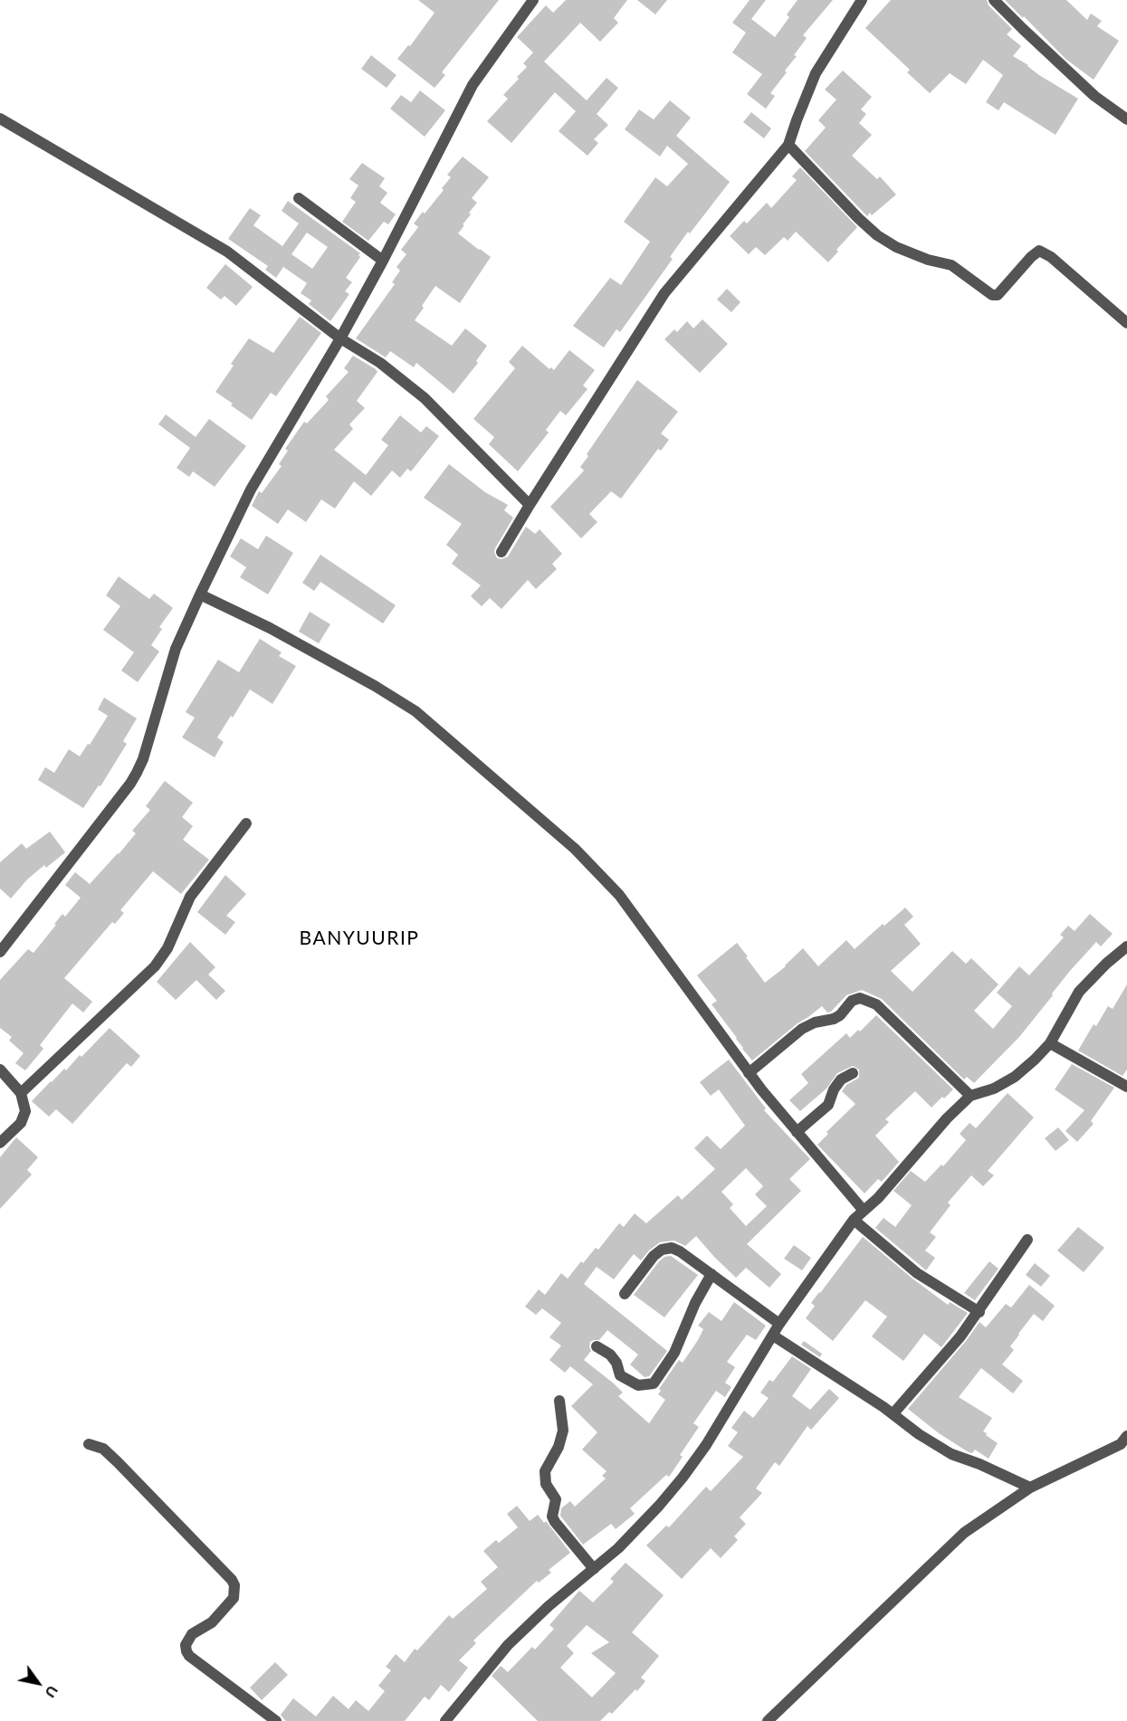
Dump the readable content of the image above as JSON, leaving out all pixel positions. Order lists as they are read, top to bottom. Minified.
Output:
{"districts":["BANYUURIP"],"north":"bottom right"}
